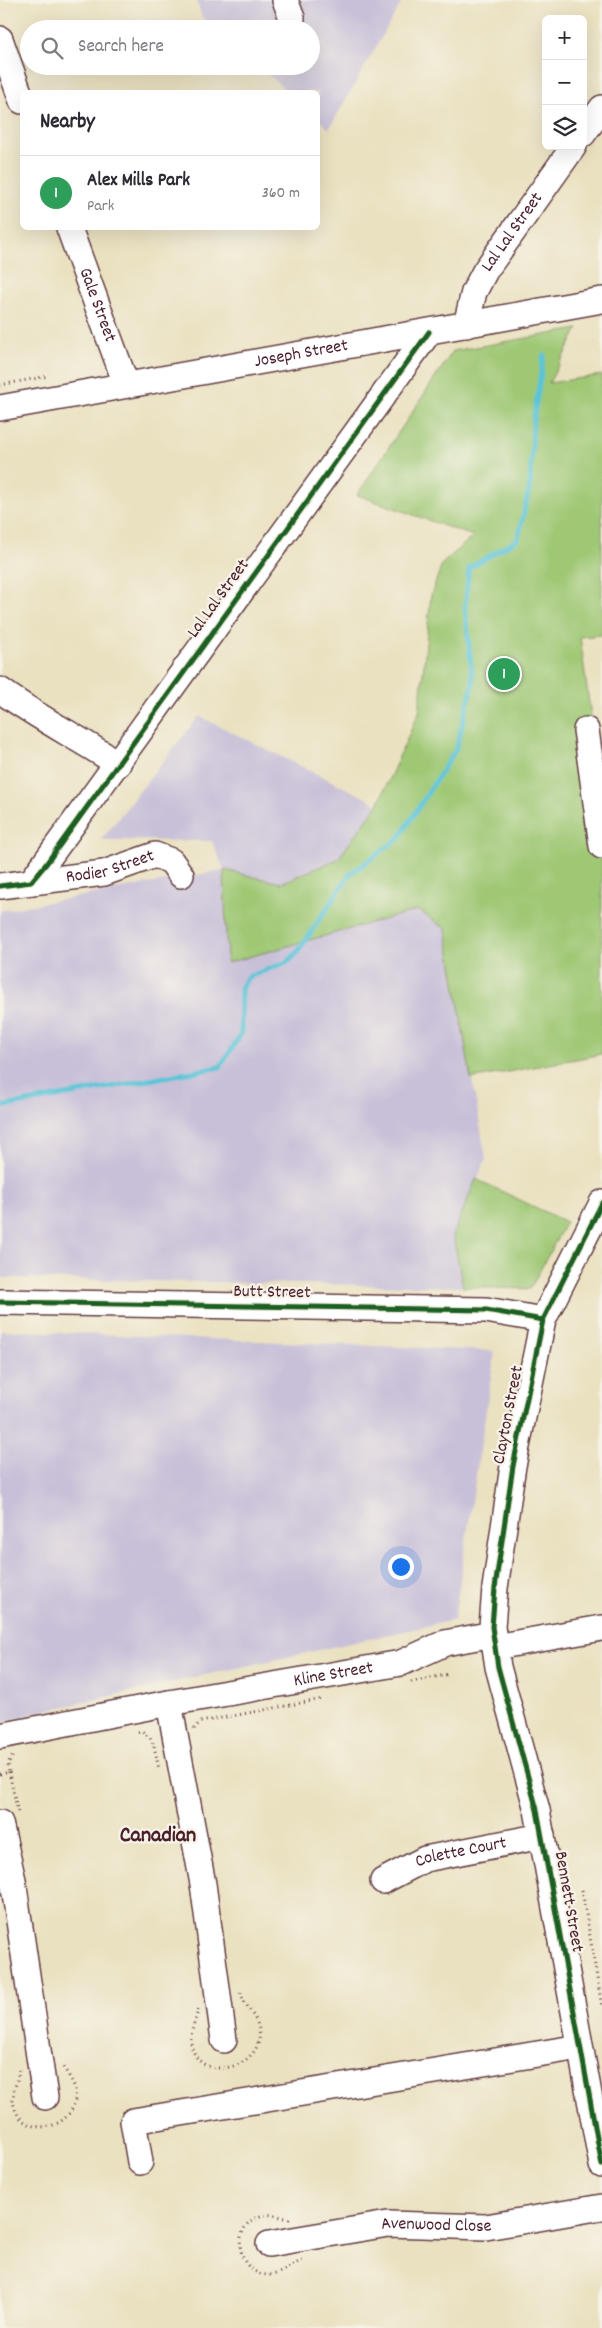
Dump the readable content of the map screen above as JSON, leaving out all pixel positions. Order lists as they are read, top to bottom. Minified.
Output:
{"streets":{"street":["Lal Lal Street","Gale Street","Joseph Street","Rodier Street","Butt Street","Clayton Street","Kline Street","Colette Court","Bennett Street","Avenwood Close"]},"crossings":[["Lal Lal Street","Joseph Street"],["Lal Lal Street","Rodier Street"],["Gale Street","Joseph Street"],["Butt Street","Clayton Street"],["Clayton Street","Kline Street"],["Clayton Street","Bennett Street"],["Kline Street","Bennett Street"],["Colette Court","Bennett Street"]],"districts":["Canadian"],"page":{"map_buttons":["+","−"],"search":"Search here","heading":"Nearby","list":[{"mark":"1","name":"Alex Mills Park","note":"Park","value":"360 m"}],"pins":"1"}}
